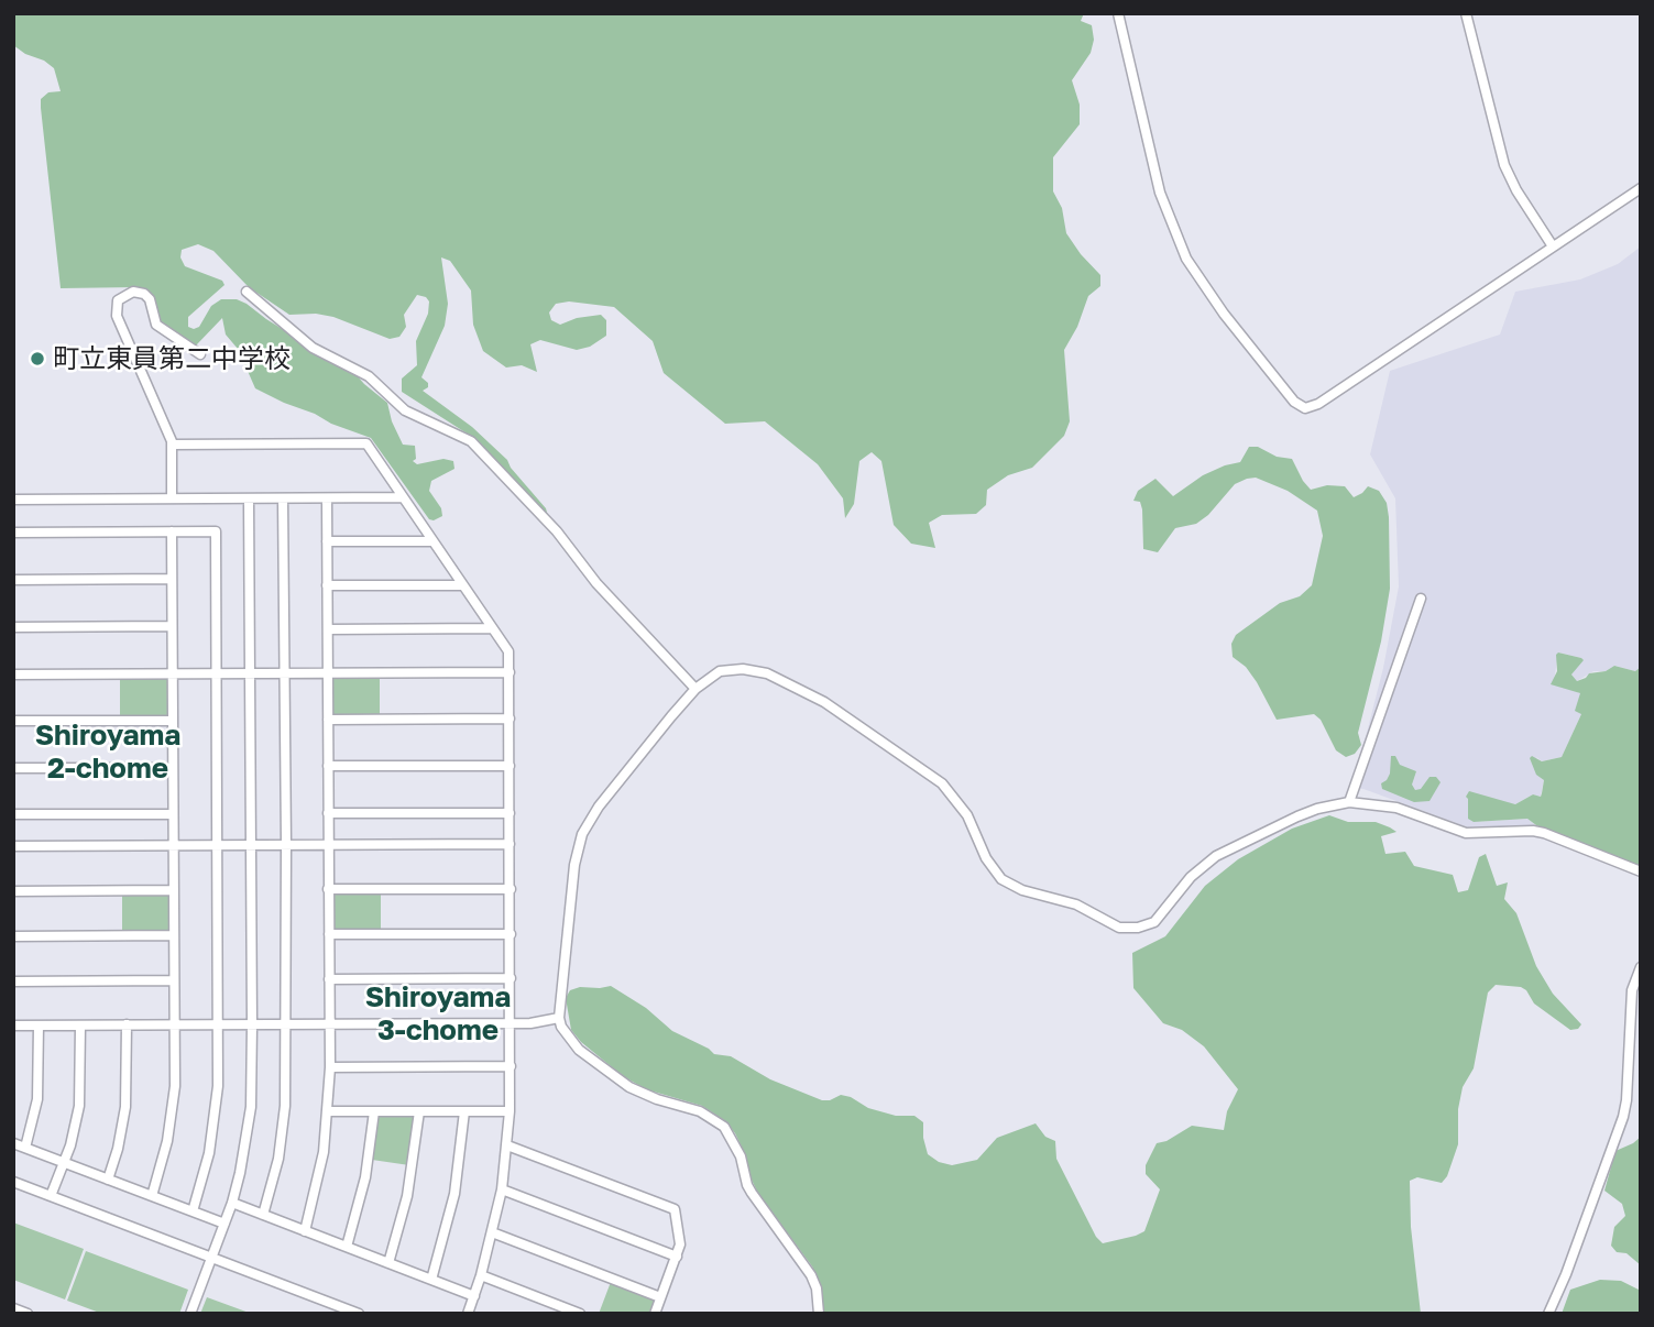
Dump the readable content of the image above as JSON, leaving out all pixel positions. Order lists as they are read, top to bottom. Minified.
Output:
{"districts":["Shiroyama 2-chome","Shiroyama 3-chome"],"places":["町立東員第二中学校"]}
